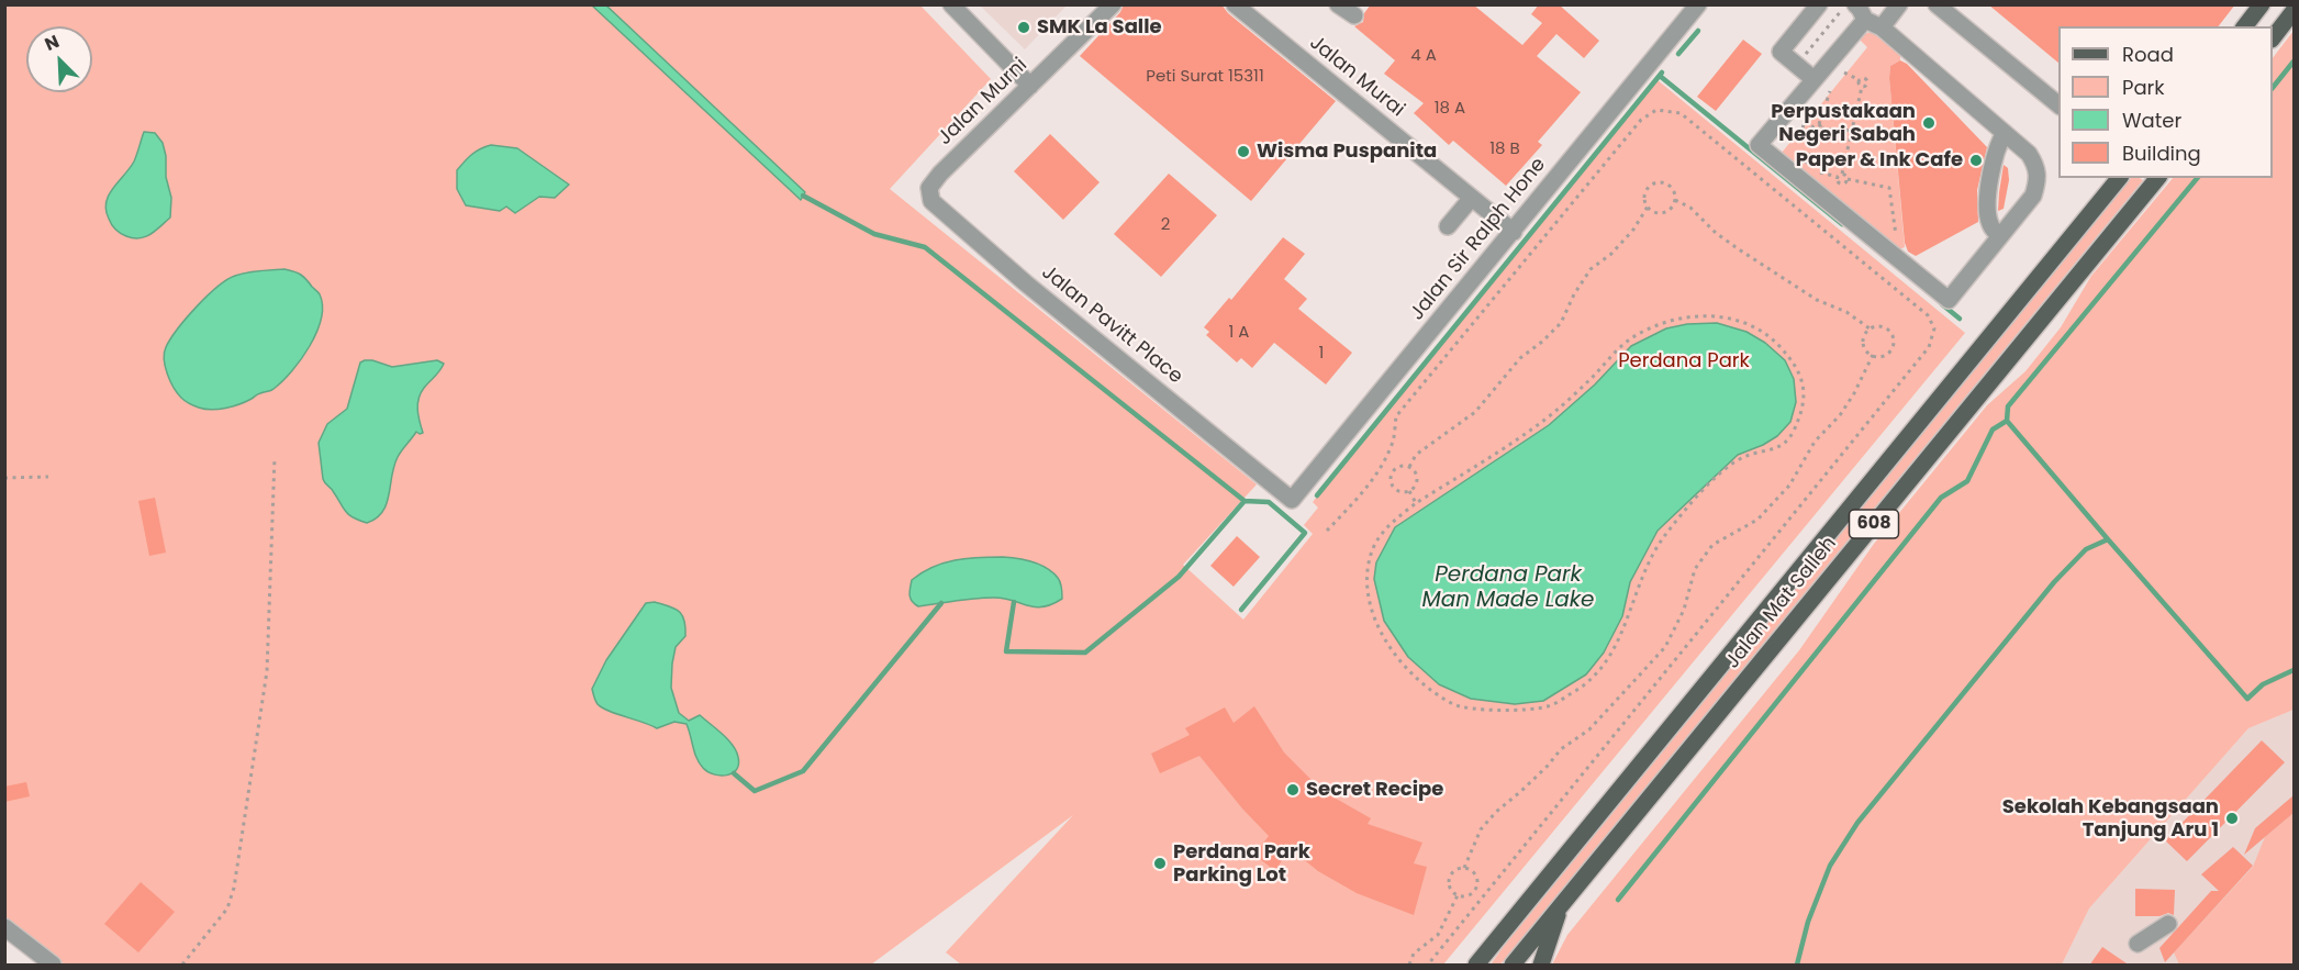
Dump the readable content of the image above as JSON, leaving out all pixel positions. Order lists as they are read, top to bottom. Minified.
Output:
{"streets":{"main road":["608","Jalan Mat Salleh"],"street":["Jalan Murai","Jalan Murni","Jalan Sir Ralph Hone","Jalan Pavitt Place"]},"crossings":[["Jalan Murai","Jalan Sir Ralph Hone"],["Jalan Murni","Jalan Pavitt Place"],["Jalan Sir Ralph Hone","Jalan Pavitt Place"]],"water":["Perdana Park Man Made Lake"],"parks":["Perdana Park"],"places":["SMK La Salle","Perpustakaan Negeri Sabah","Wisma Puspanita","Paper & Ink Cafe","Secret Recipe","Sekolah Kebangsaan Tanjung Aru 1","Perdana Park Parking Lot"],"house_numbers":["4 A","Peti Surat 15311","18 A","18 B","2","1 A","1"],"legend":["Road","Park","Water","Building"],"north":"top left"}
